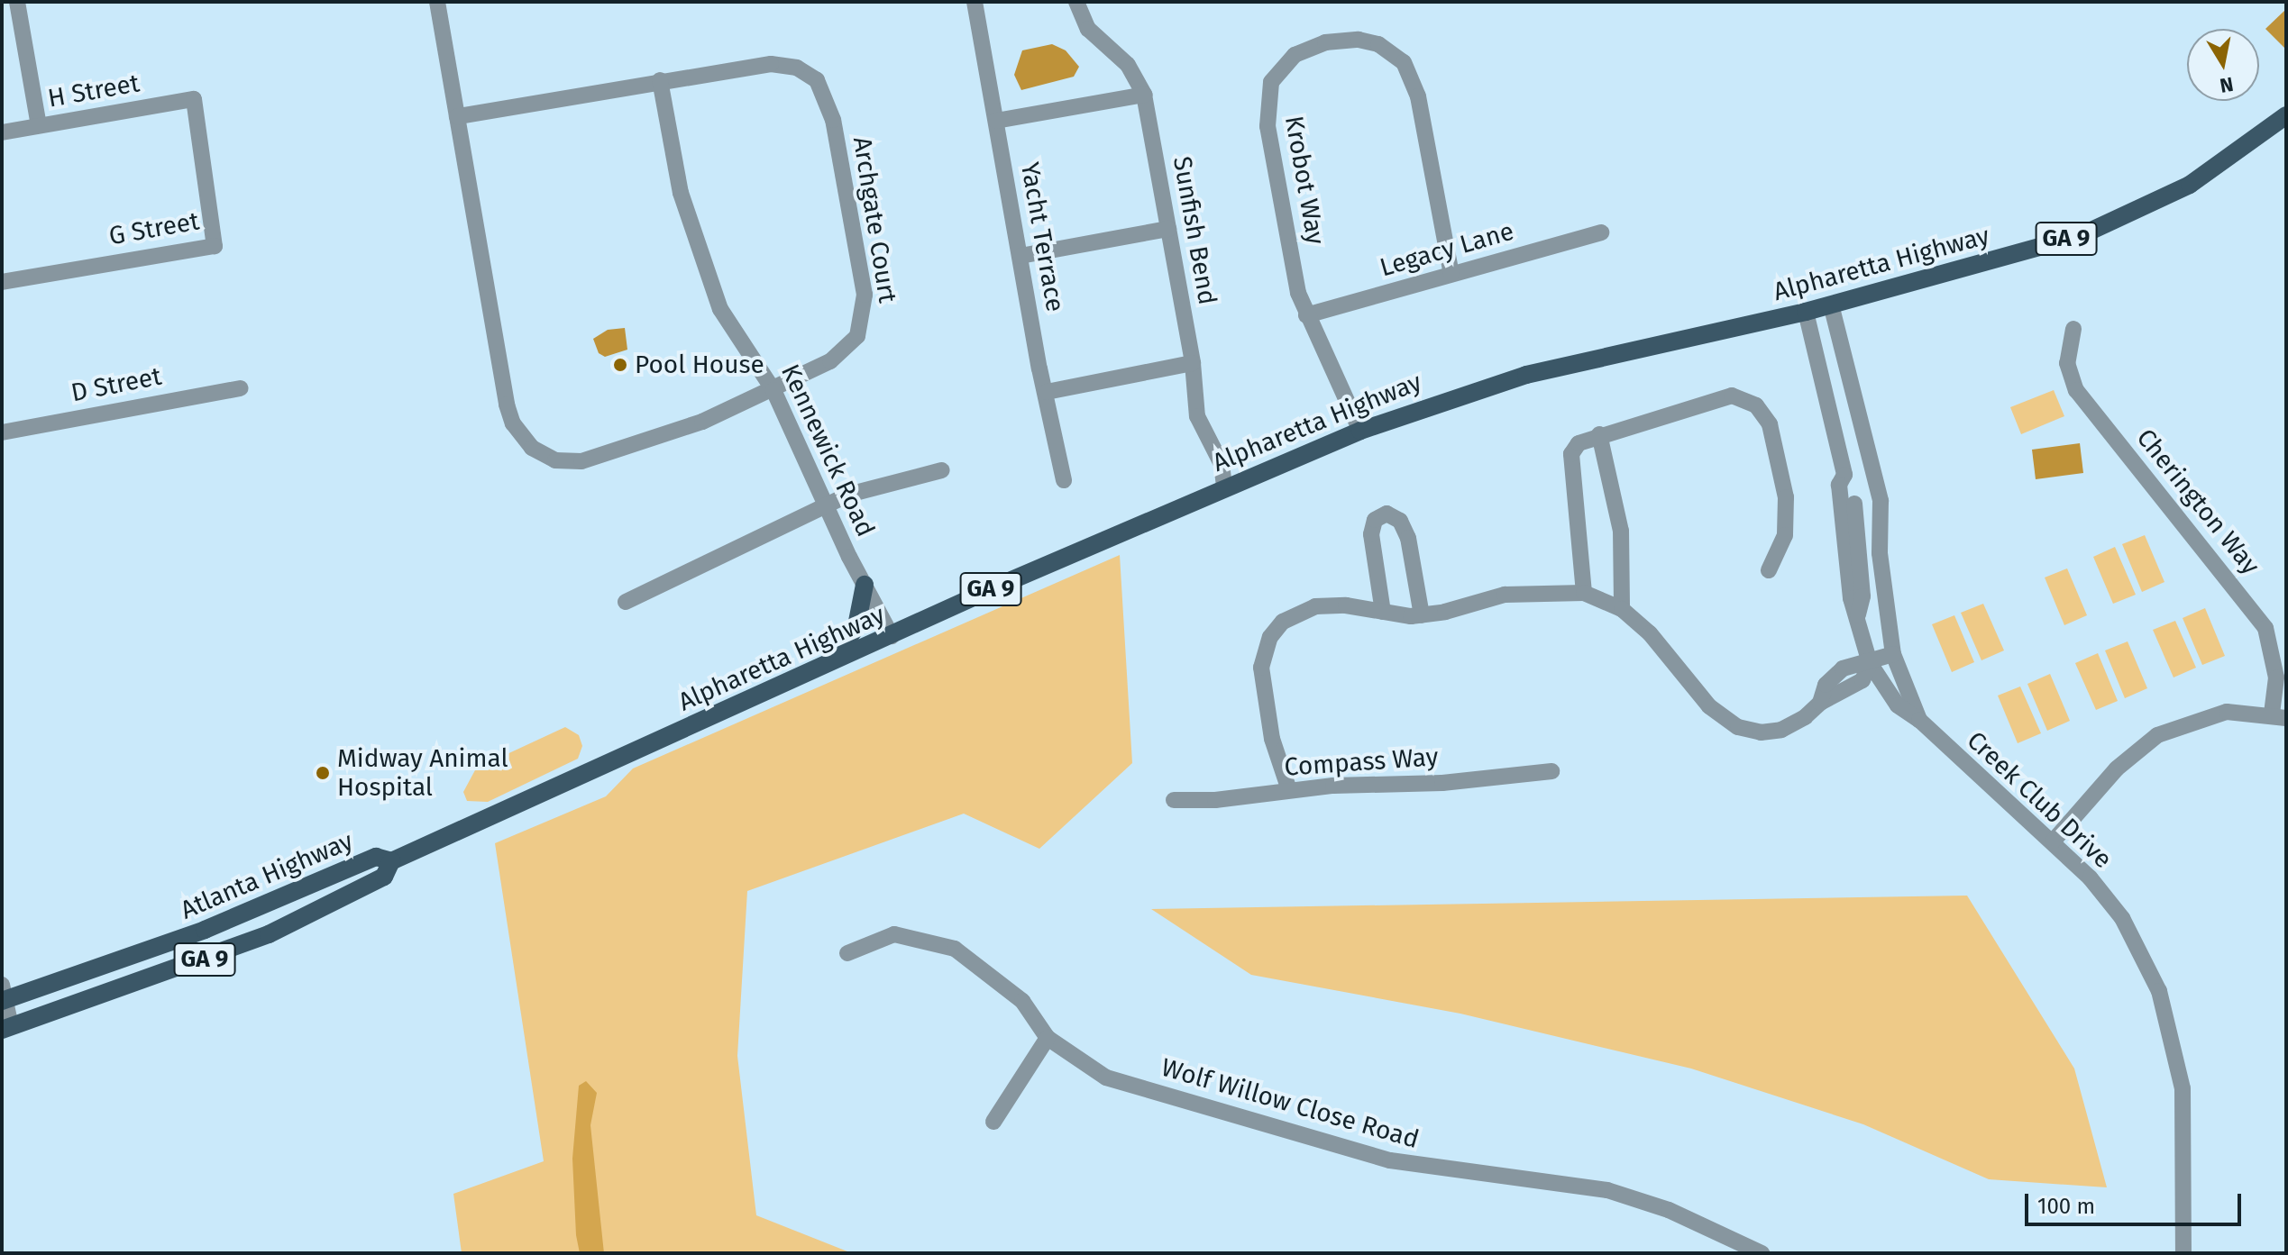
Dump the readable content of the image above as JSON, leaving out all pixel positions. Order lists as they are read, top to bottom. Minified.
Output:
{"streets":{"main road":["GA 9","Alpharetta Highway","Atlanta Highway"],"street":["H Street","Krobot Way","Archgate Court","G Street","Sunfish Bend","Yacht Terrace","Legacy Lane","D Street","Kennewick Road","Cherington Way","Compass Way","Creek Club Drive","Wolf Willow Close Road"]},"crossings":[["H Street","G Street"],["Krobot Way","Legacy Lane"],["Krobot Way","Alpharetta Highway"],["Archgate Court","Kennewick Road"],["Sunfish Bend","Alpharetta Highway"],["Alpharetta Highway","Kennewick Road"],["Alpharetta Highway","Creek Club Drive"],["Alpharetta Highway","Atlanta Highway"]],"places":["Pool House","Midway Animal Hospital"],"scale_bar":"100 m","north":"bottom"}
